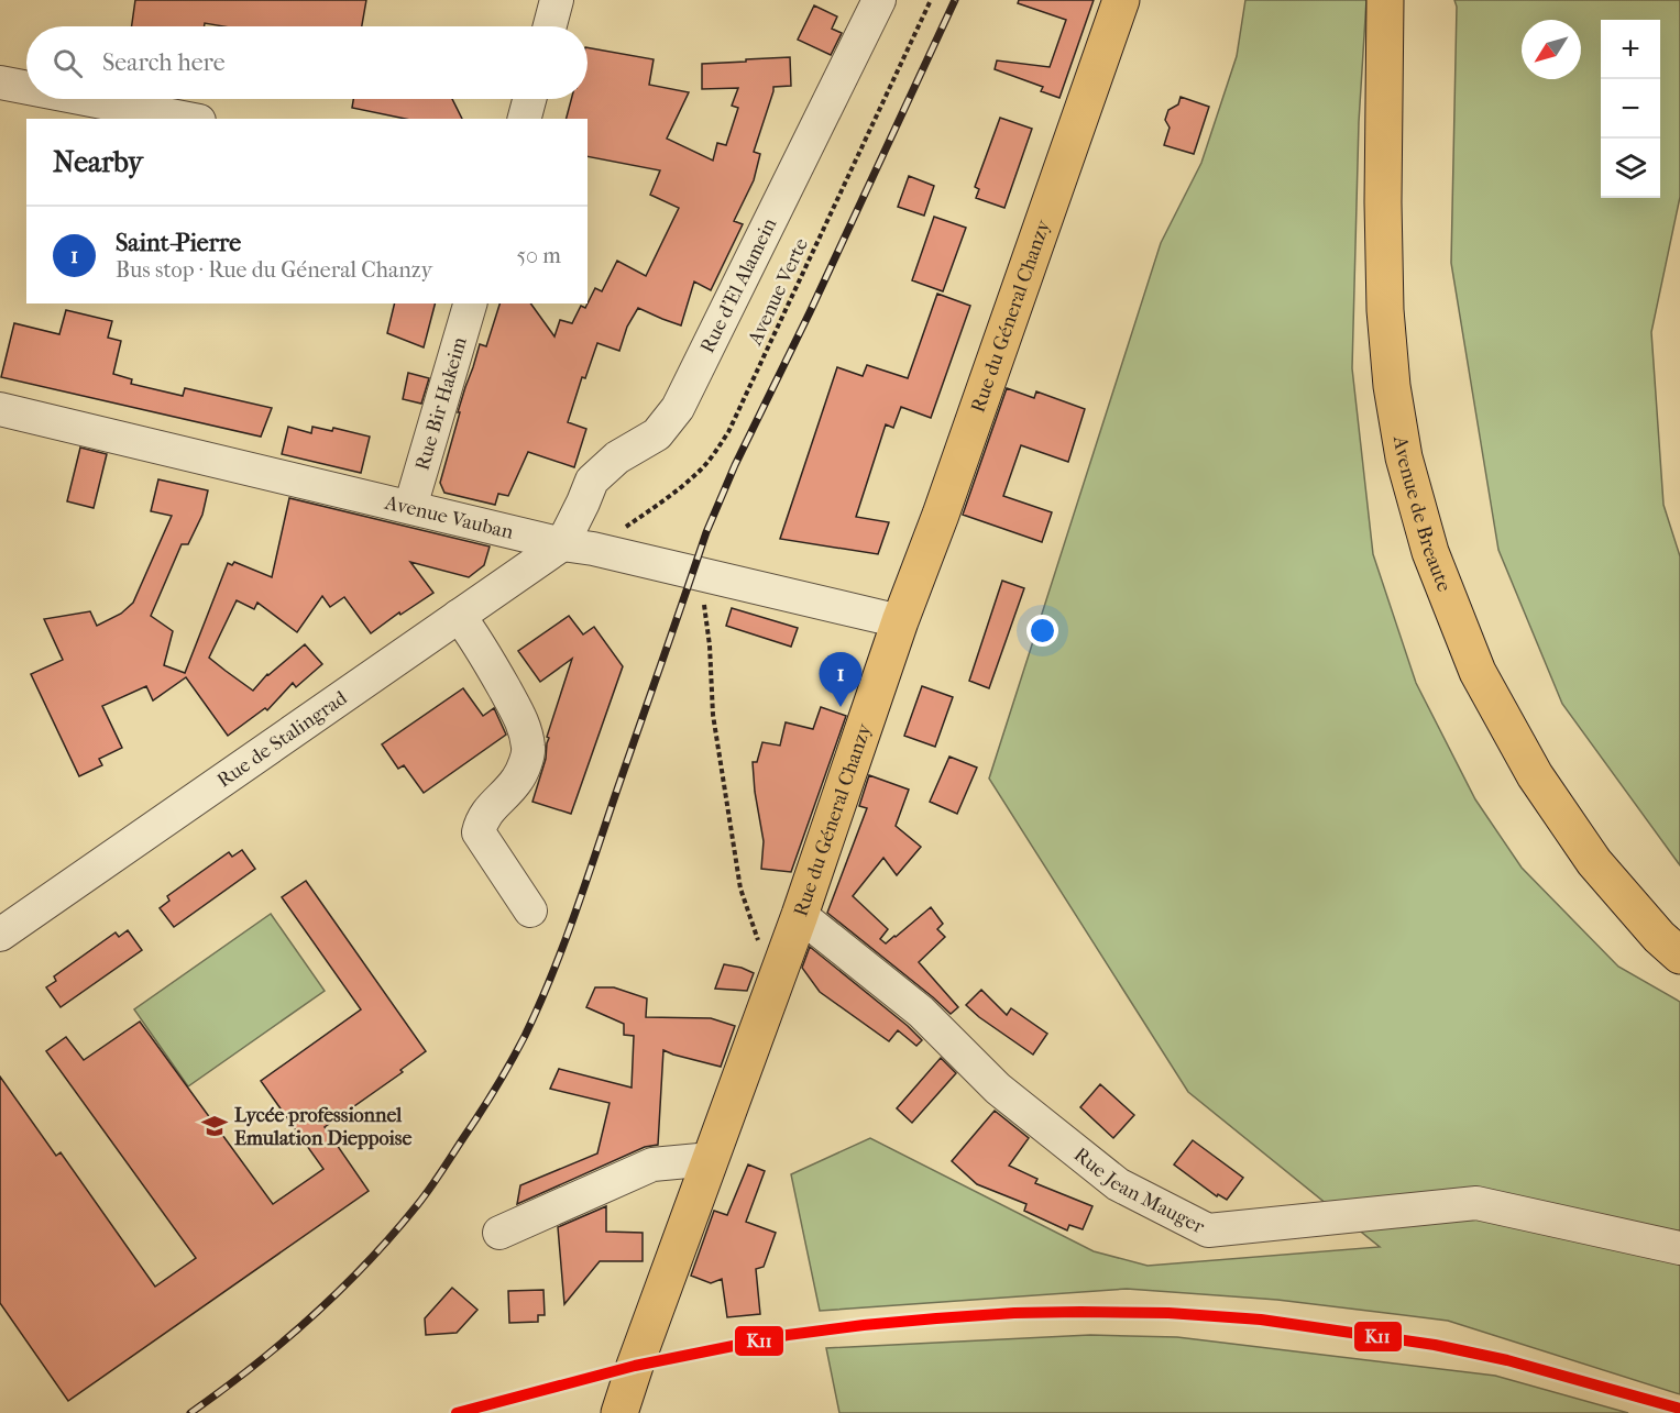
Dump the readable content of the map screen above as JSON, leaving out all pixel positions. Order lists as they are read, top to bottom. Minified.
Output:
{"streets":{"main road":["Rue du Géneral Chanzy","Avenue de Breaute"],"street":["Rue d'El Alamein","Rue Bir Hakeim","Avenue Vauban","Rue de Stalingrad","Rue Jean Mauger"],"path":["Avenue Verte"]},"crossings":[["Rue d'El Alamein","Avenue Verte"],["Rue d'El Alamein","Avenue Vauban"],["Rue d'El Alamein","Rue de Stalingrad"],["Avenue Verte","Avenue Vauban"],["Avenue Verte","Rue de Stalingrad"],["Rue du Géneral Chanzy","Avenue Vauban"],["Rue du Géneral Chanzy","Rue Jean Mauger"],["Rue Bir Hakeim","Avenue Vauban"],["Avenue Vauban","Rue de Stalingrad"]],"places":{"school or university":["Lycée professionnel Emulation Dieppoise"]},"lines":["transit line K11"],"north":"bottom left","page":{"map_buttons":["+","−"],"search":"Search here","heading":"Nearby","list":[{"mark":"1","name":"Saint-Pierre","note":"Bus stop · Rue du Géneral Chanzy","value":"50 m"}],"pins":"1"}}
